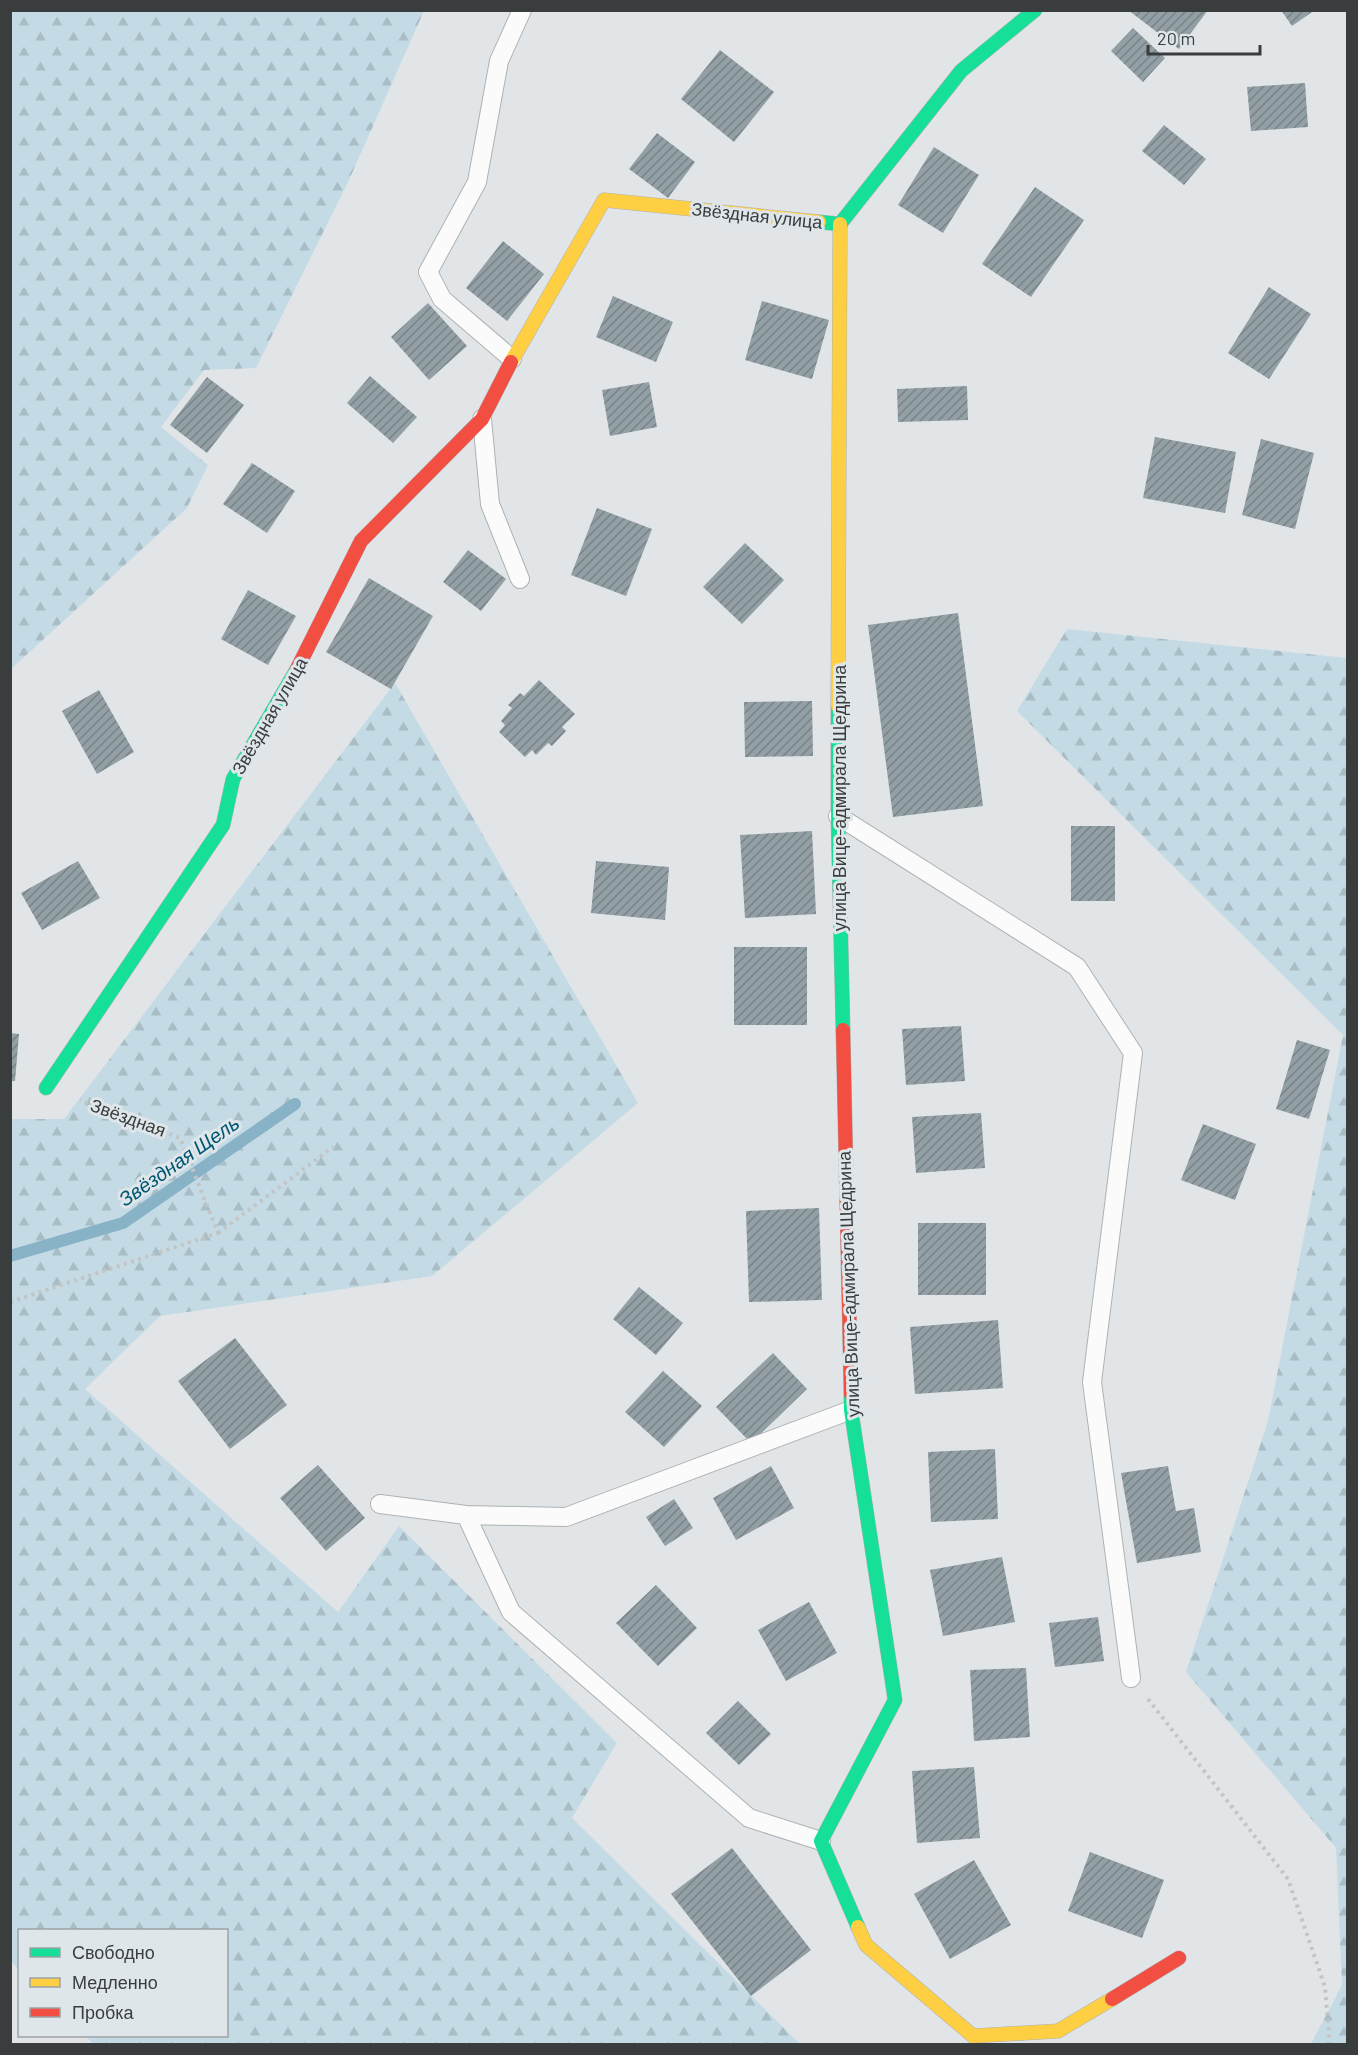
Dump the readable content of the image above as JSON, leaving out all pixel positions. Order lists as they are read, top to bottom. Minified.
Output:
{"streets":{"street":["Звёздная улица","улица Вице-адмирала Щедрина"],"path":["Звёздная"]},"crossings":[["Звёздная улица","улица Вице-адмирала Щедрина"],["Звёздная улица","Звёздная"]],"water":["Звёздная Щель"],"legend":["Свободно","Медленно","Пробка"],"scale_bar":"20 m"}
